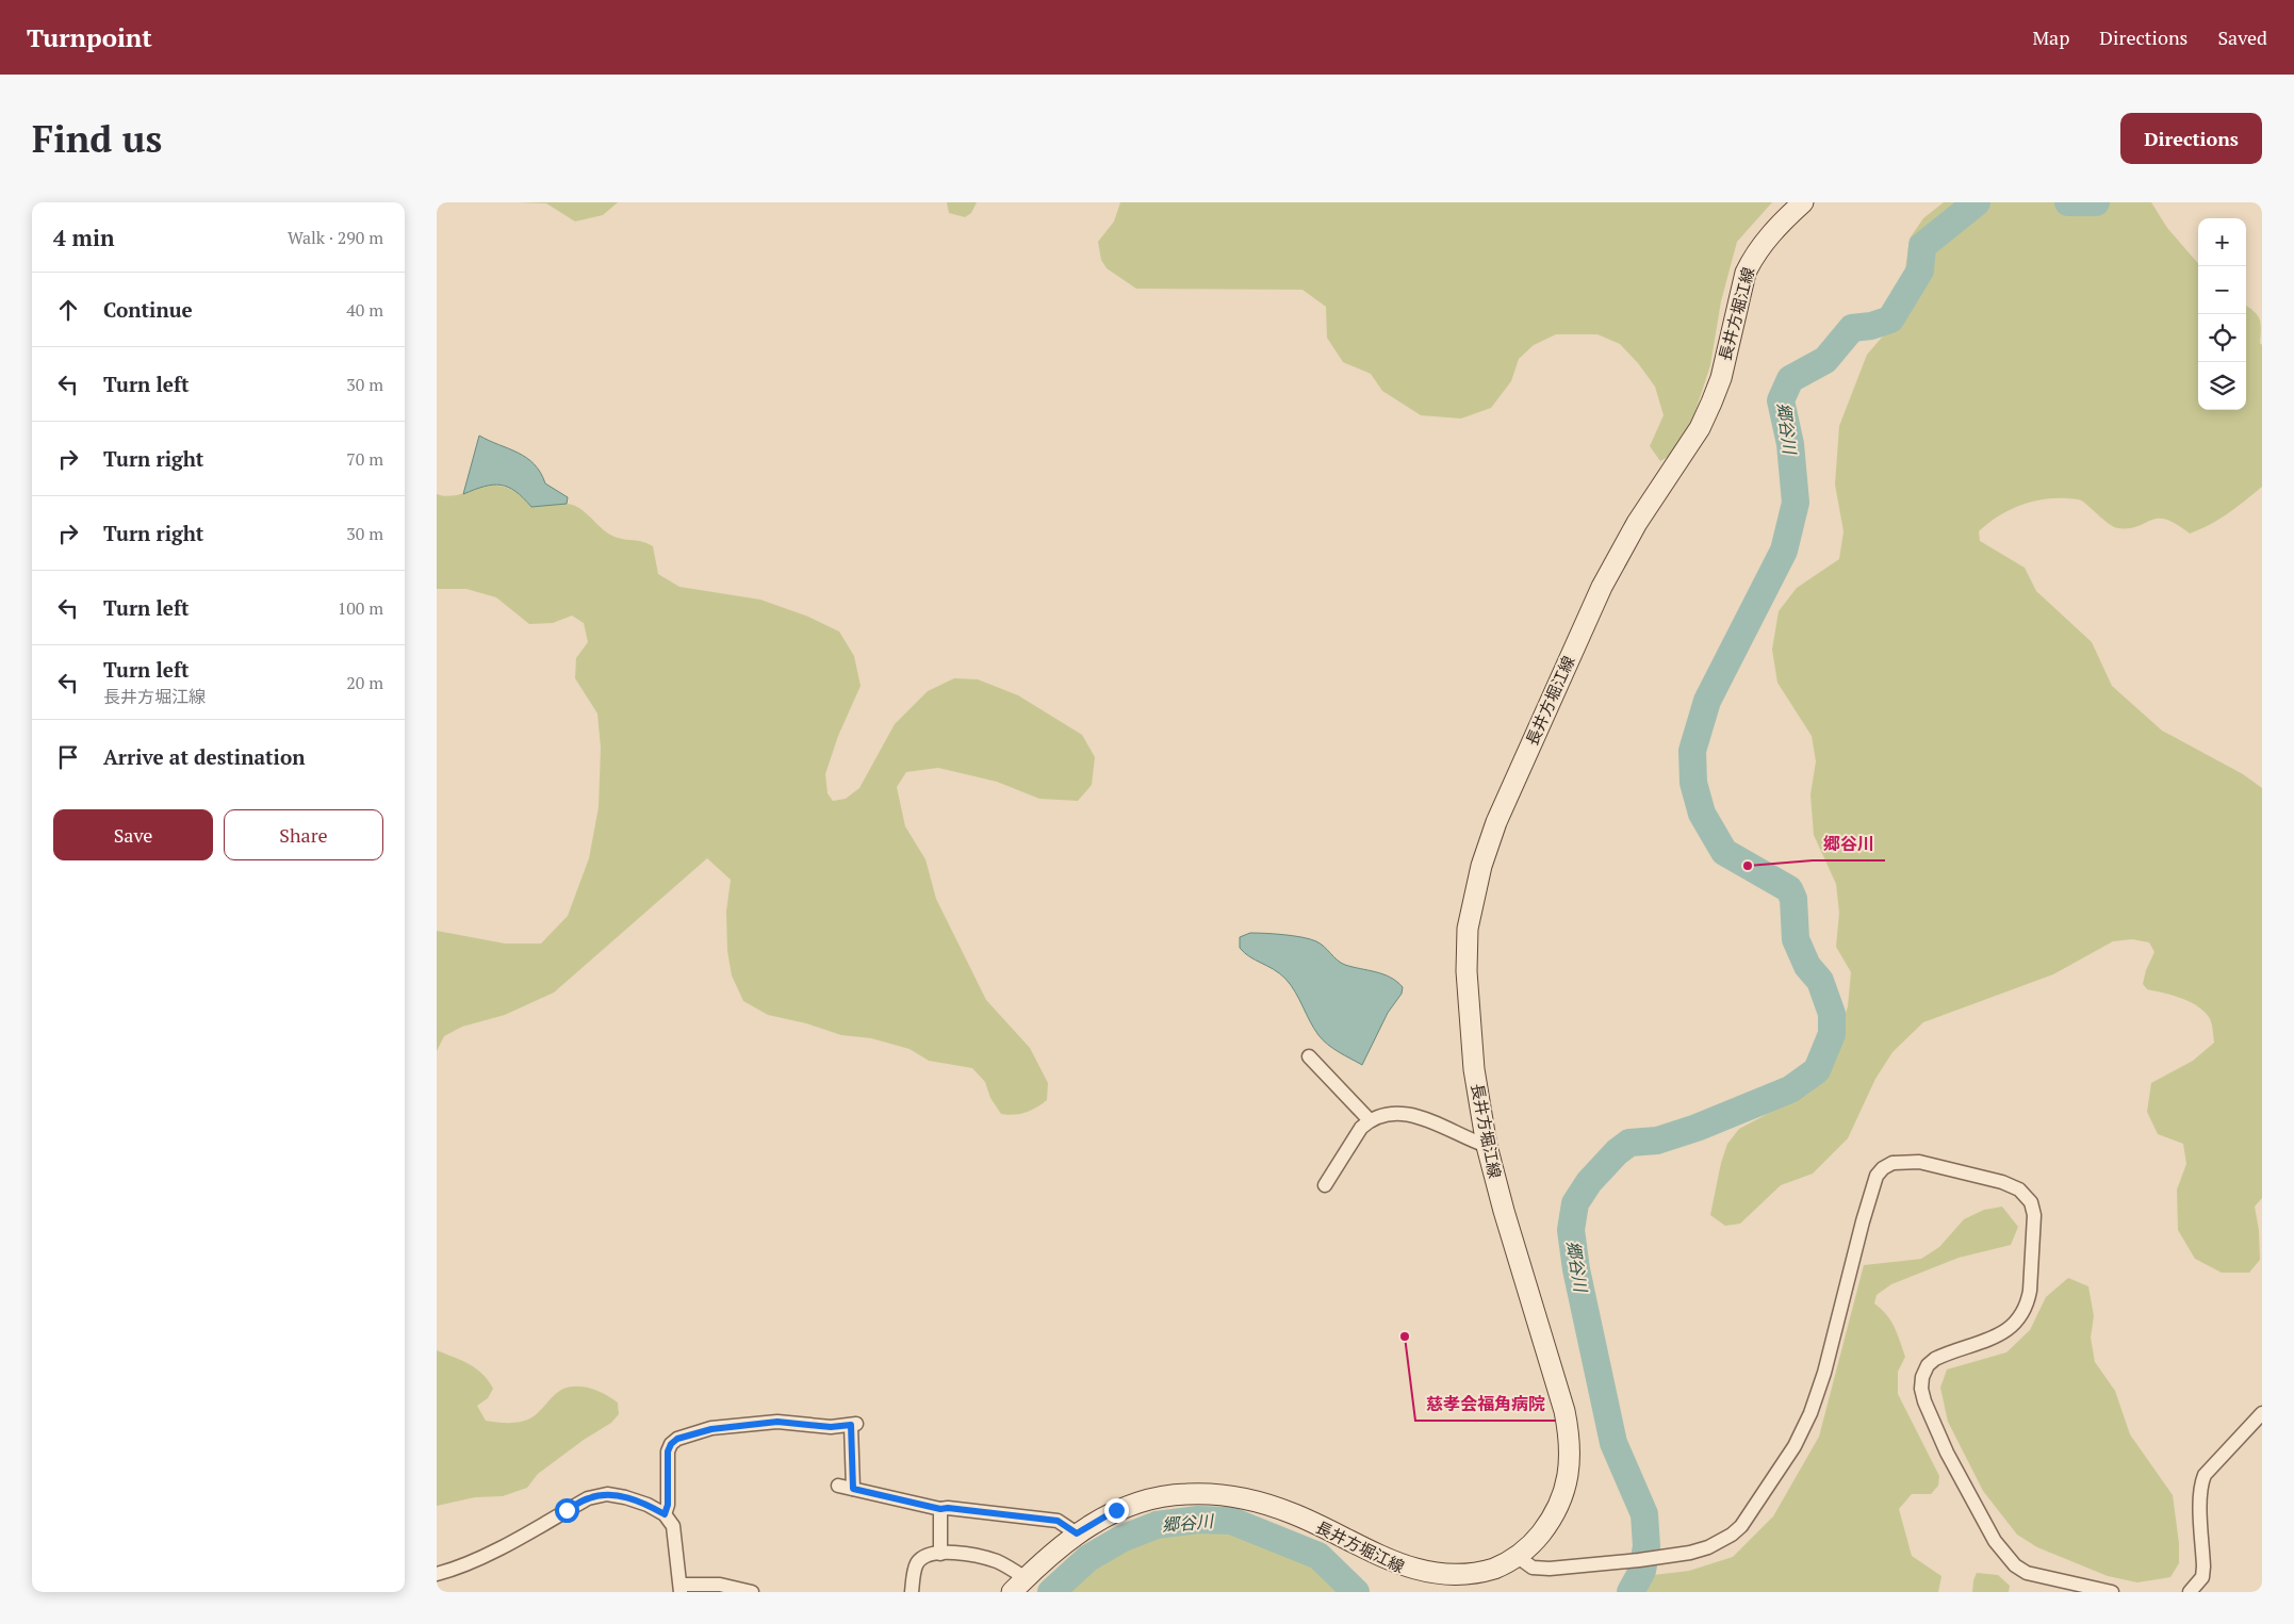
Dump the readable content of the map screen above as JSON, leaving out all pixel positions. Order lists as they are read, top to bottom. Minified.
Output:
{"streets":{"main road":["長井方堀江線"]},"water":["郷谷川"],"places":["郷谷川","慈孝会福角病院"],"page":{"header":"Turnpoint","nav":["Map","Directions","Saved"],"buttons":["Directions",["Save","Share"]],"title":"Find us","heading":["4 min","Walk · 290 m"],"map_buttons":["+","−"],"list":[["Continue","40 m"],["Turn left","30 m"],["Turn right","70 m"],["Turn right","30 m"],["Turn left","100 m"],["Turn left","長井方堀江線","20 m"],"Arrive at destination"]}}
